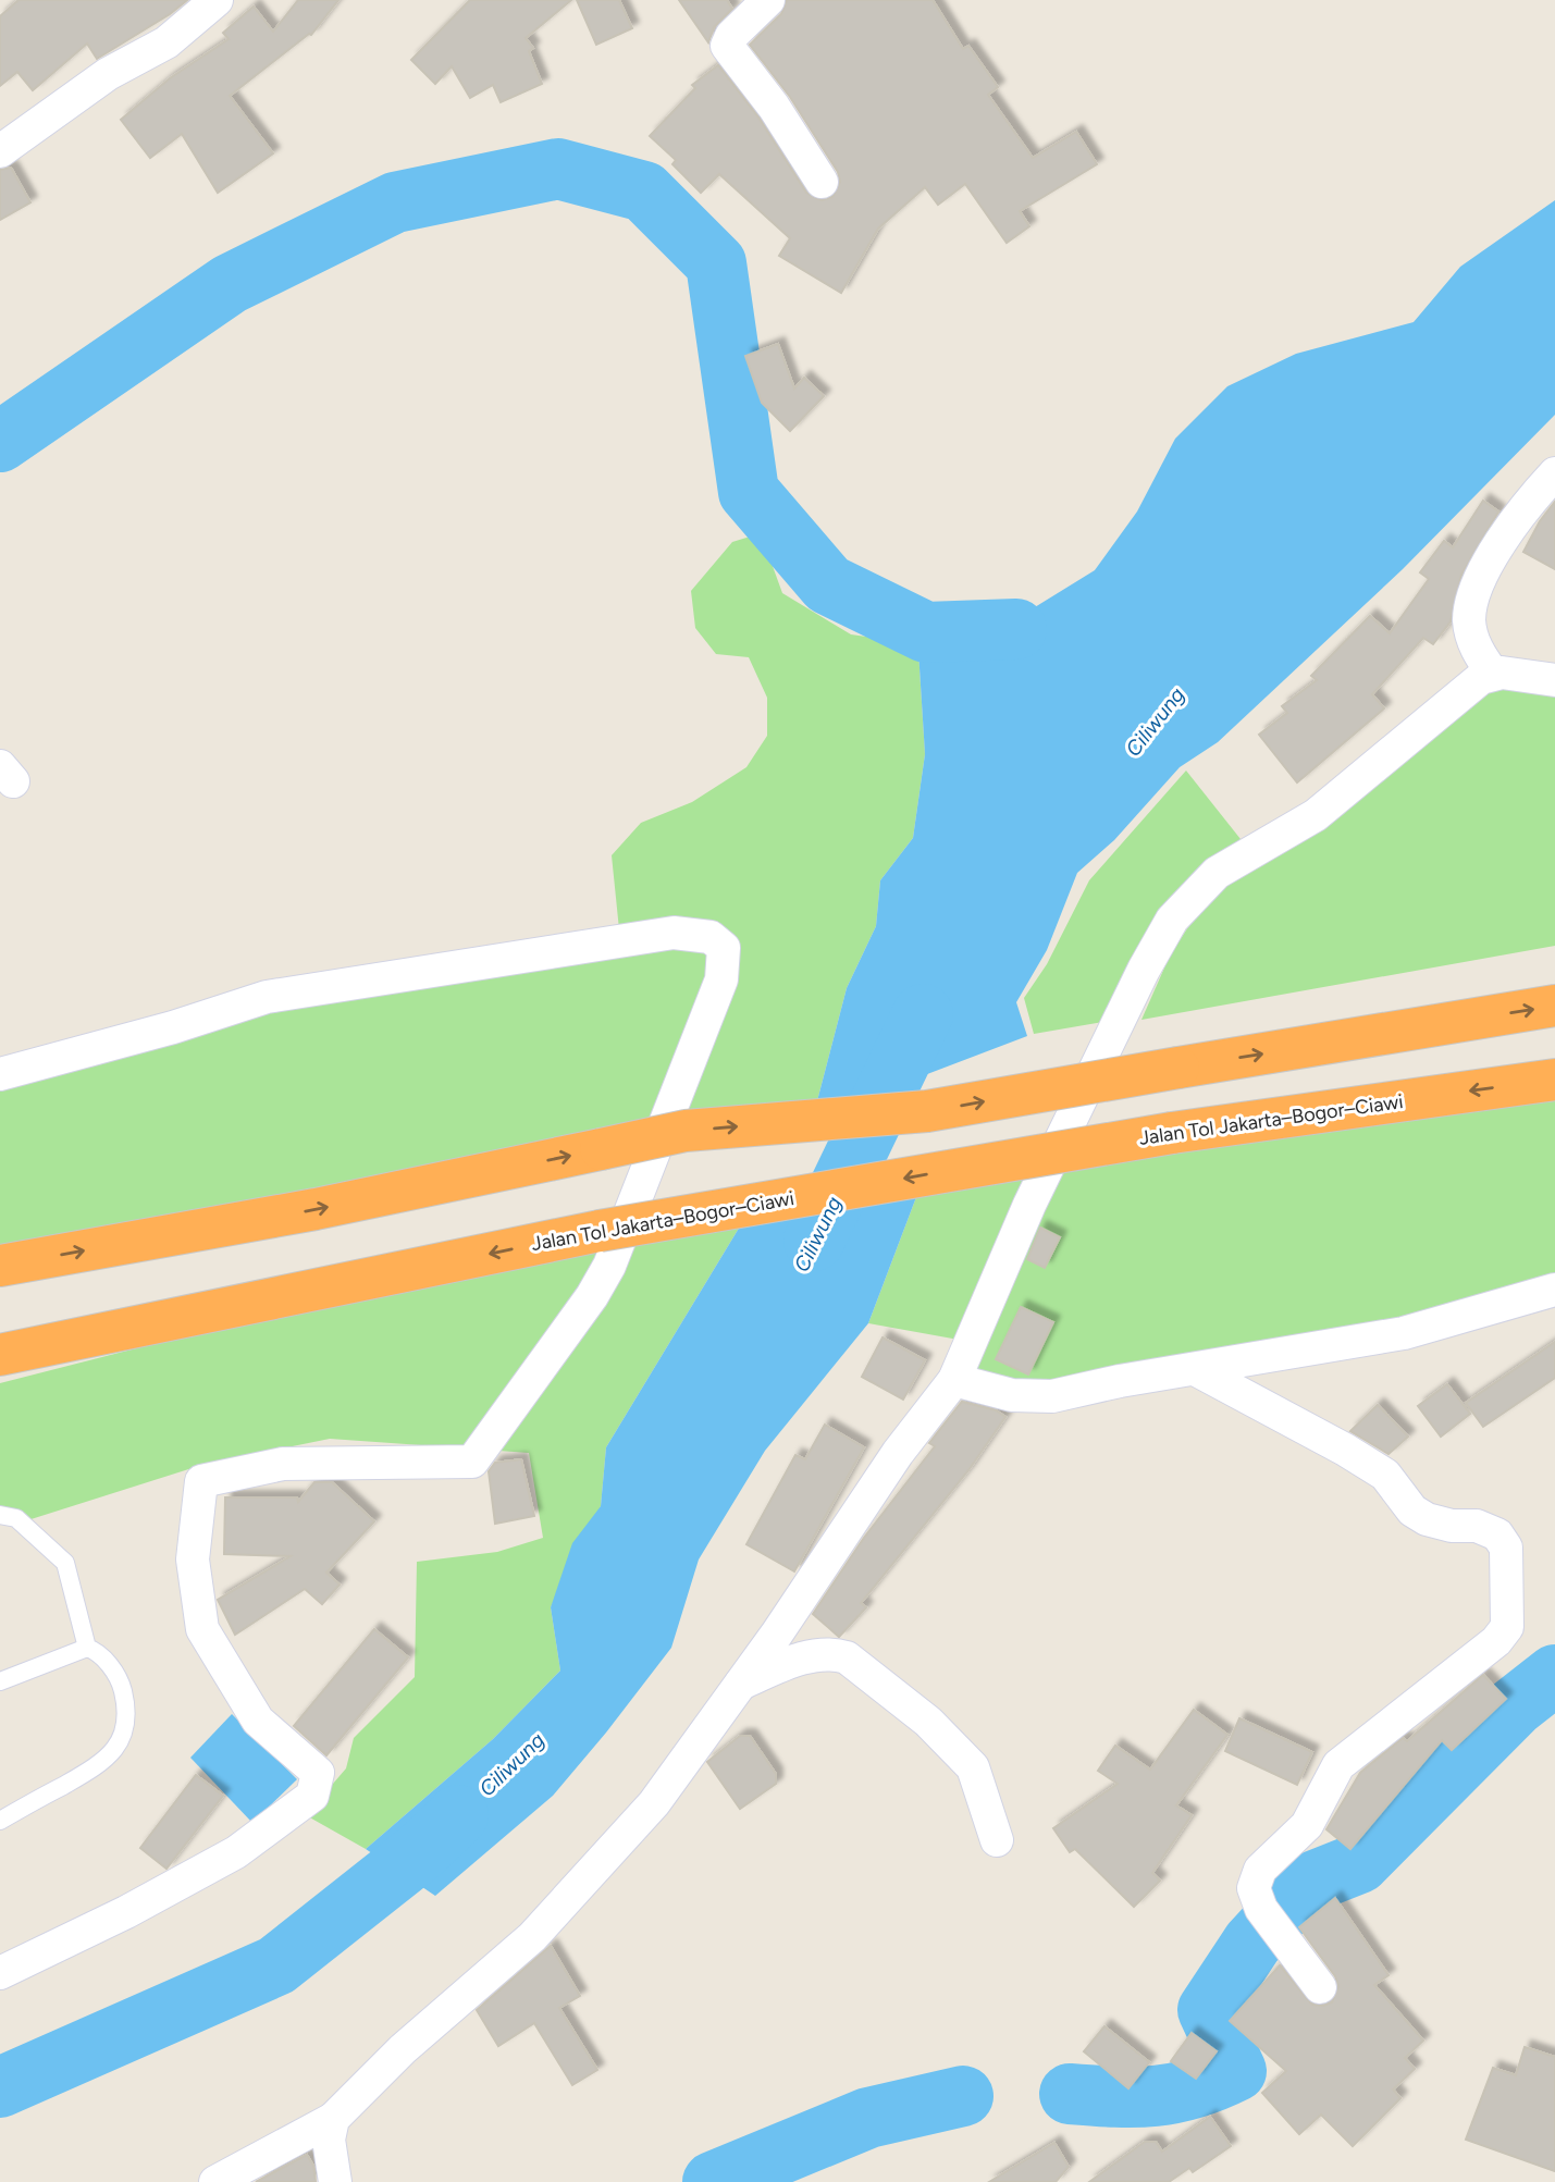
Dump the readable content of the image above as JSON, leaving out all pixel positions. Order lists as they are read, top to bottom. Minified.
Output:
{"streets":{"highway":["Jalan Tol Jakarta–Bogor–Ciawi"]},"water":["Ciliwung"]}
